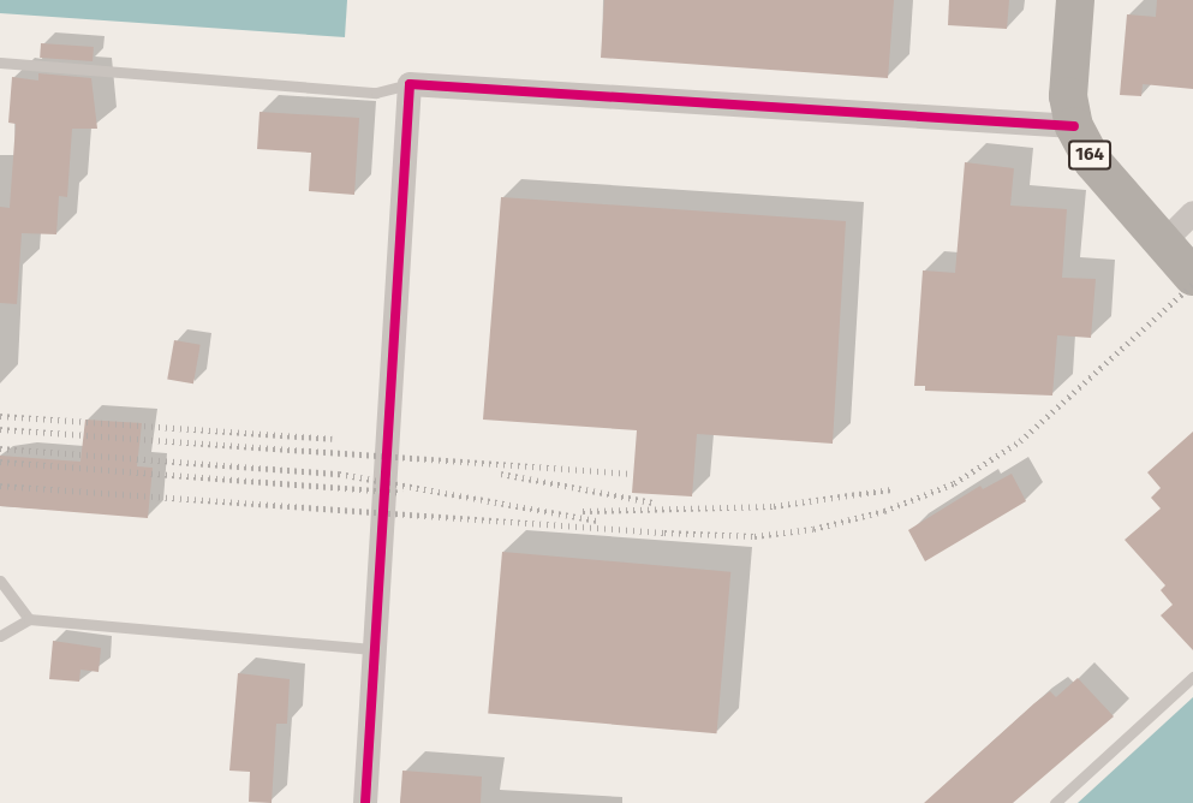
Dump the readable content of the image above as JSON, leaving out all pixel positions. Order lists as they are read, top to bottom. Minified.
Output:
{"streets":{"highway":["164"]}}
